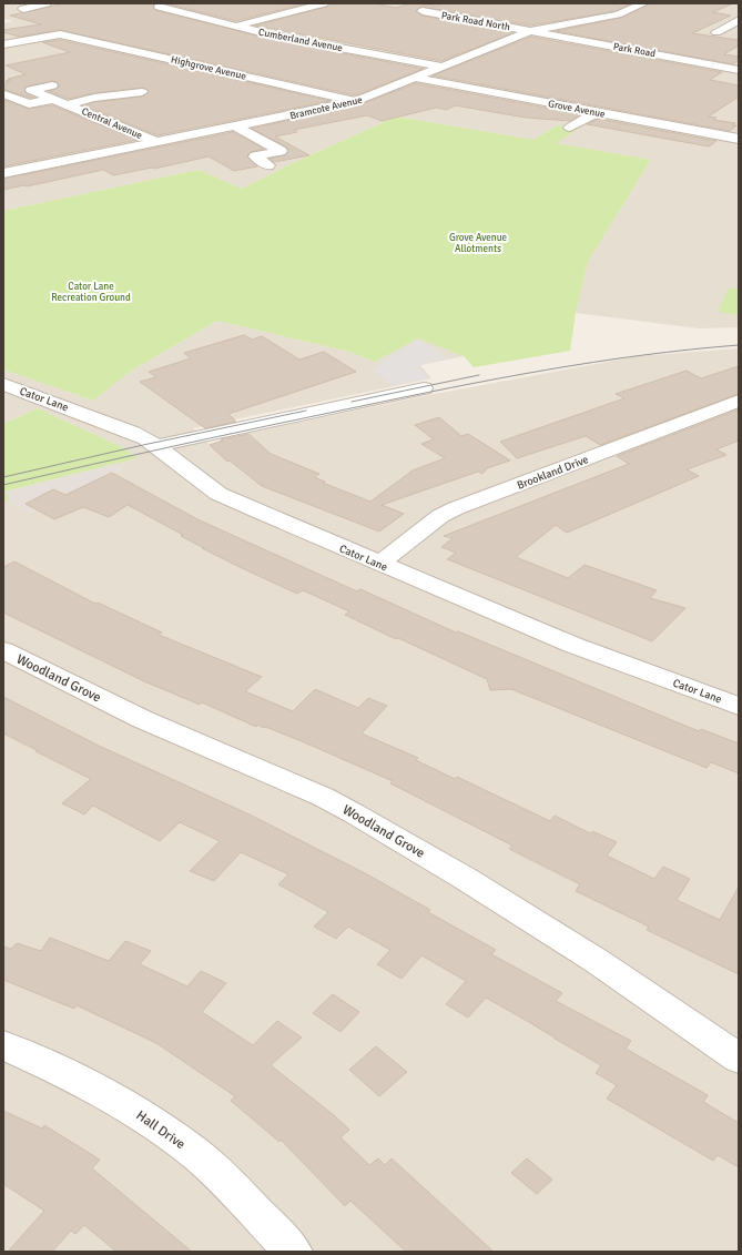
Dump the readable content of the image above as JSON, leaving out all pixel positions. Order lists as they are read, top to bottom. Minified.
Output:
{"streets":{"street":["Park Road North","Cumberland Avenue","Park Road","Highgrove Avenue","Bramcote Avenue","Grove Avenue","Central Avenue","Cator Lane","Brookland Drive","Woodland Grove","Hall Drive"]},"crossings":[["Park Road North","Park Road"],["Park Road North","Bramcote Avenue"],["Cumberland Avenue","Bramcote Avenue"],["Park Road","Bramcote Avenue"],["Highgrove Avenue","Bramcote Avenue"],["Bramcote Avenue","Grove Avenue"],["Bramcote Avenue","Central Avenue"],["Cator Lane","Brookland Drive"]],"parks":["Grove Avenue Allotments","Cator Lane Recreation Ground"]}
